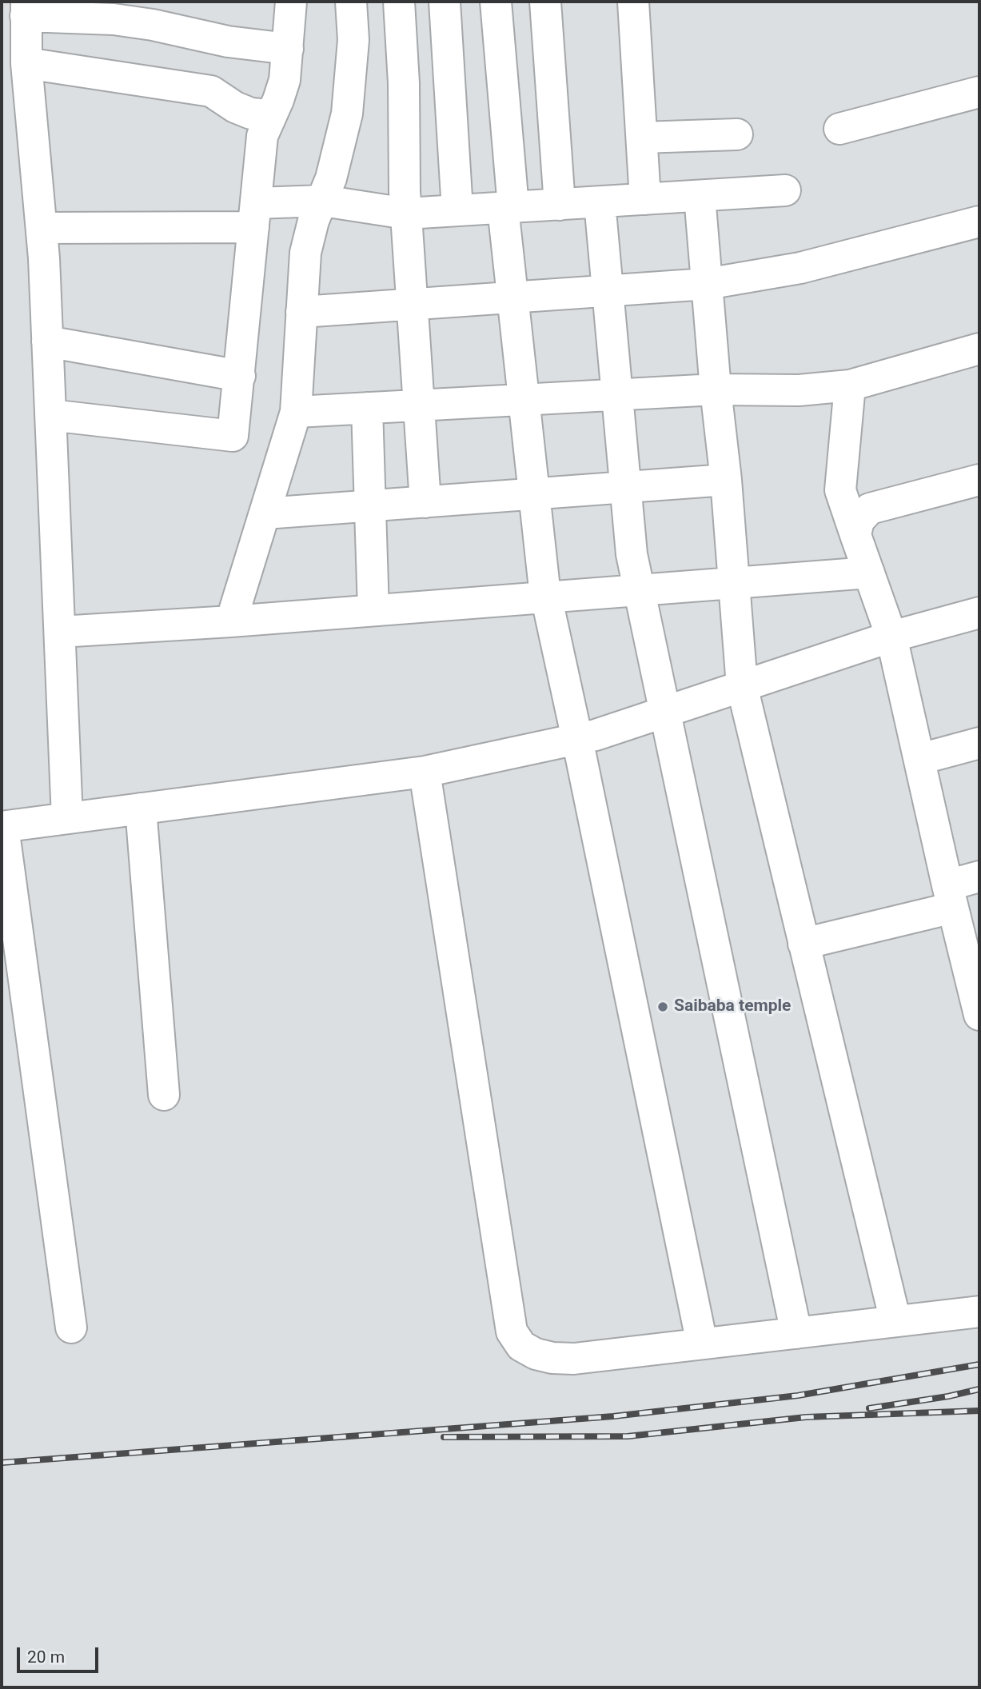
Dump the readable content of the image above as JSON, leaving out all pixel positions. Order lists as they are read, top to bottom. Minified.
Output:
{"places":["Saibaba temple"],"scale_bar":"20 m"}
